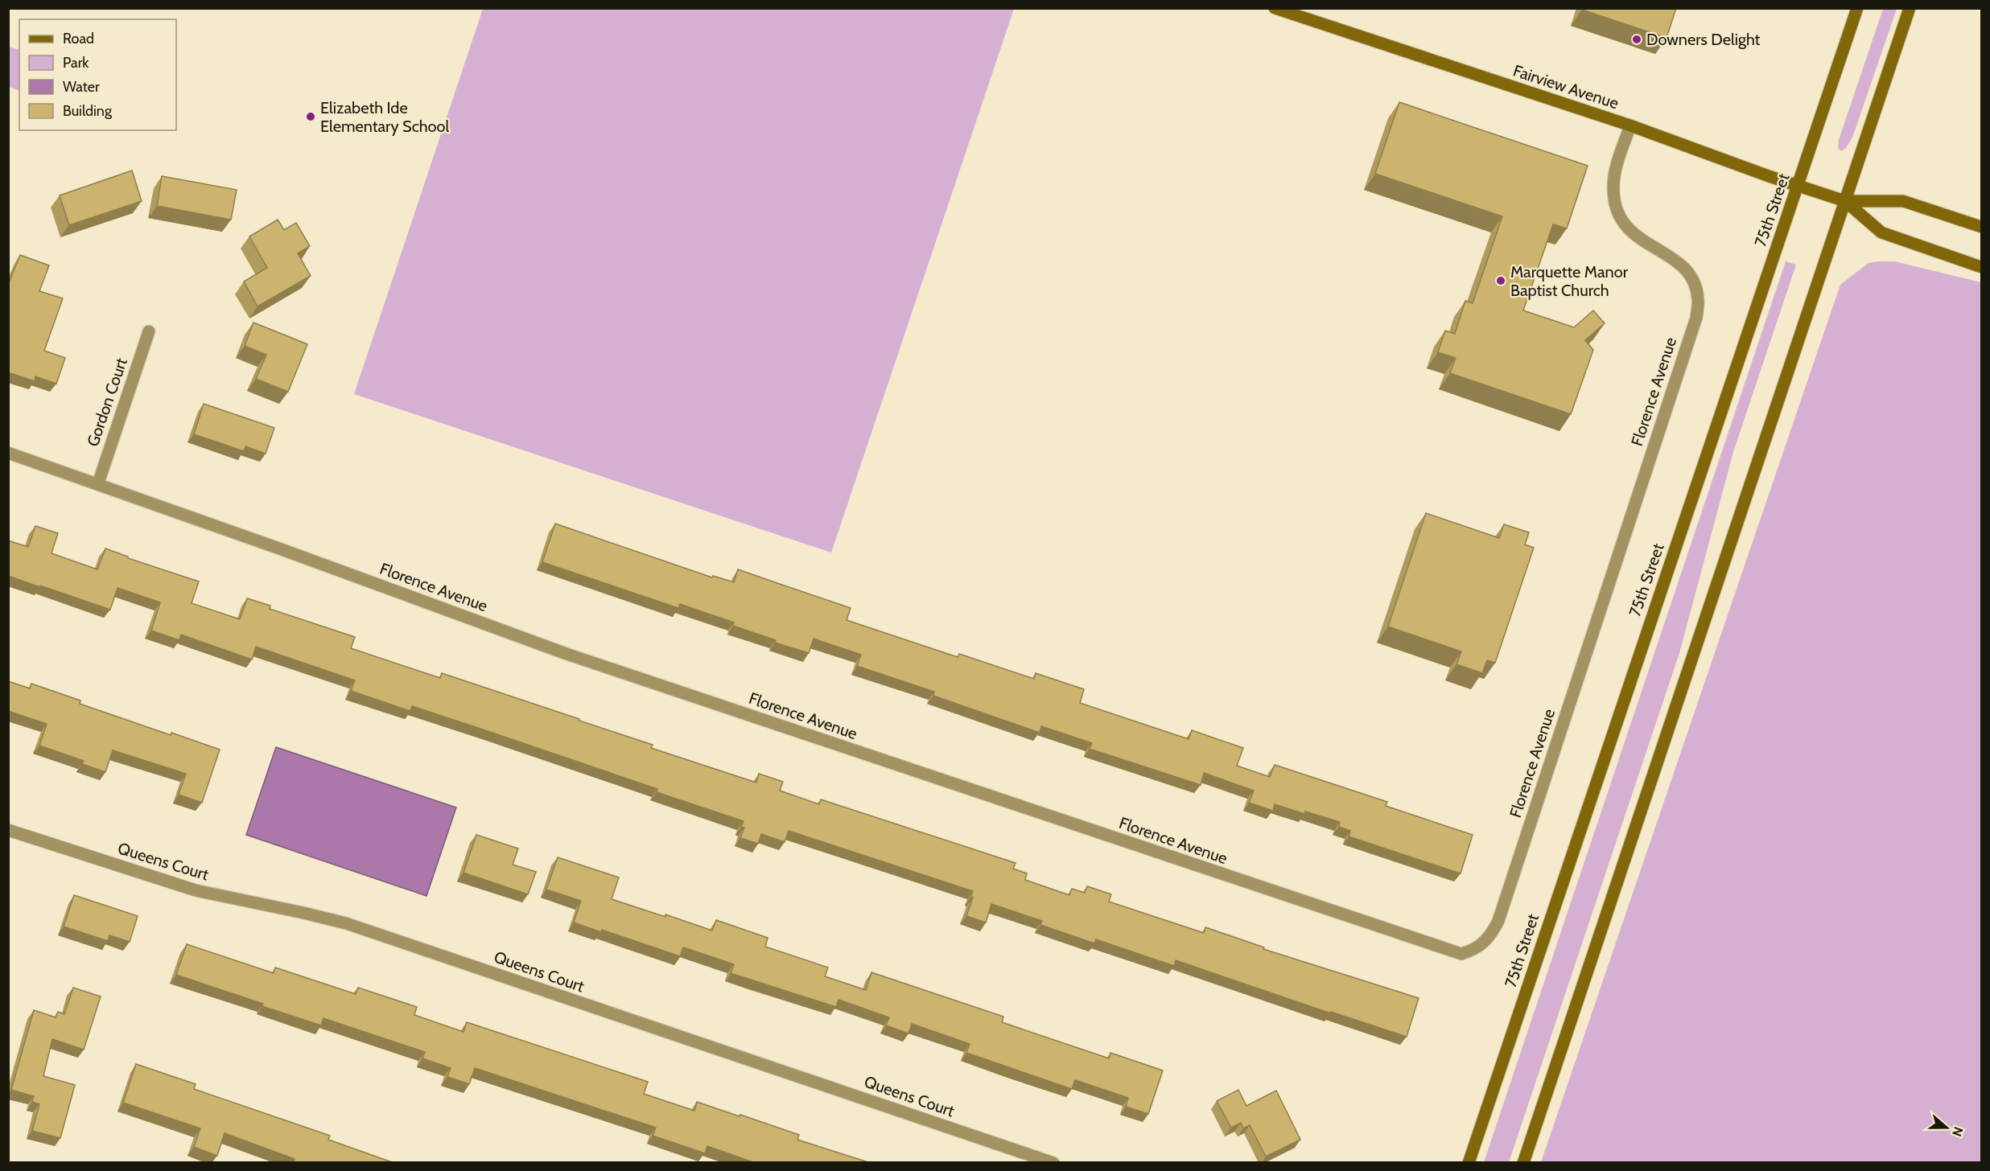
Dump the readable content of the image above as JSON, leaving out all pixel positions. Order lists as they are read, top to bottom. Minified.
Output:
{"streets":{"main road":["Fairview Avenue","75th Street"],"street":["Florence Avenue","Gordon Court","Queens Court"]},"crossings":[["Fairview Avenue","75th Street"],["Fairview Avenue","Florence Avenue"],["Florence Avenue","Gordon Court"]],"places":["Downers Delight","Elizabeth Ide Elementary School","Marquette Manor Baptist Church"],"legend":["Road","Park","Water","Building"],"north":"right"}
